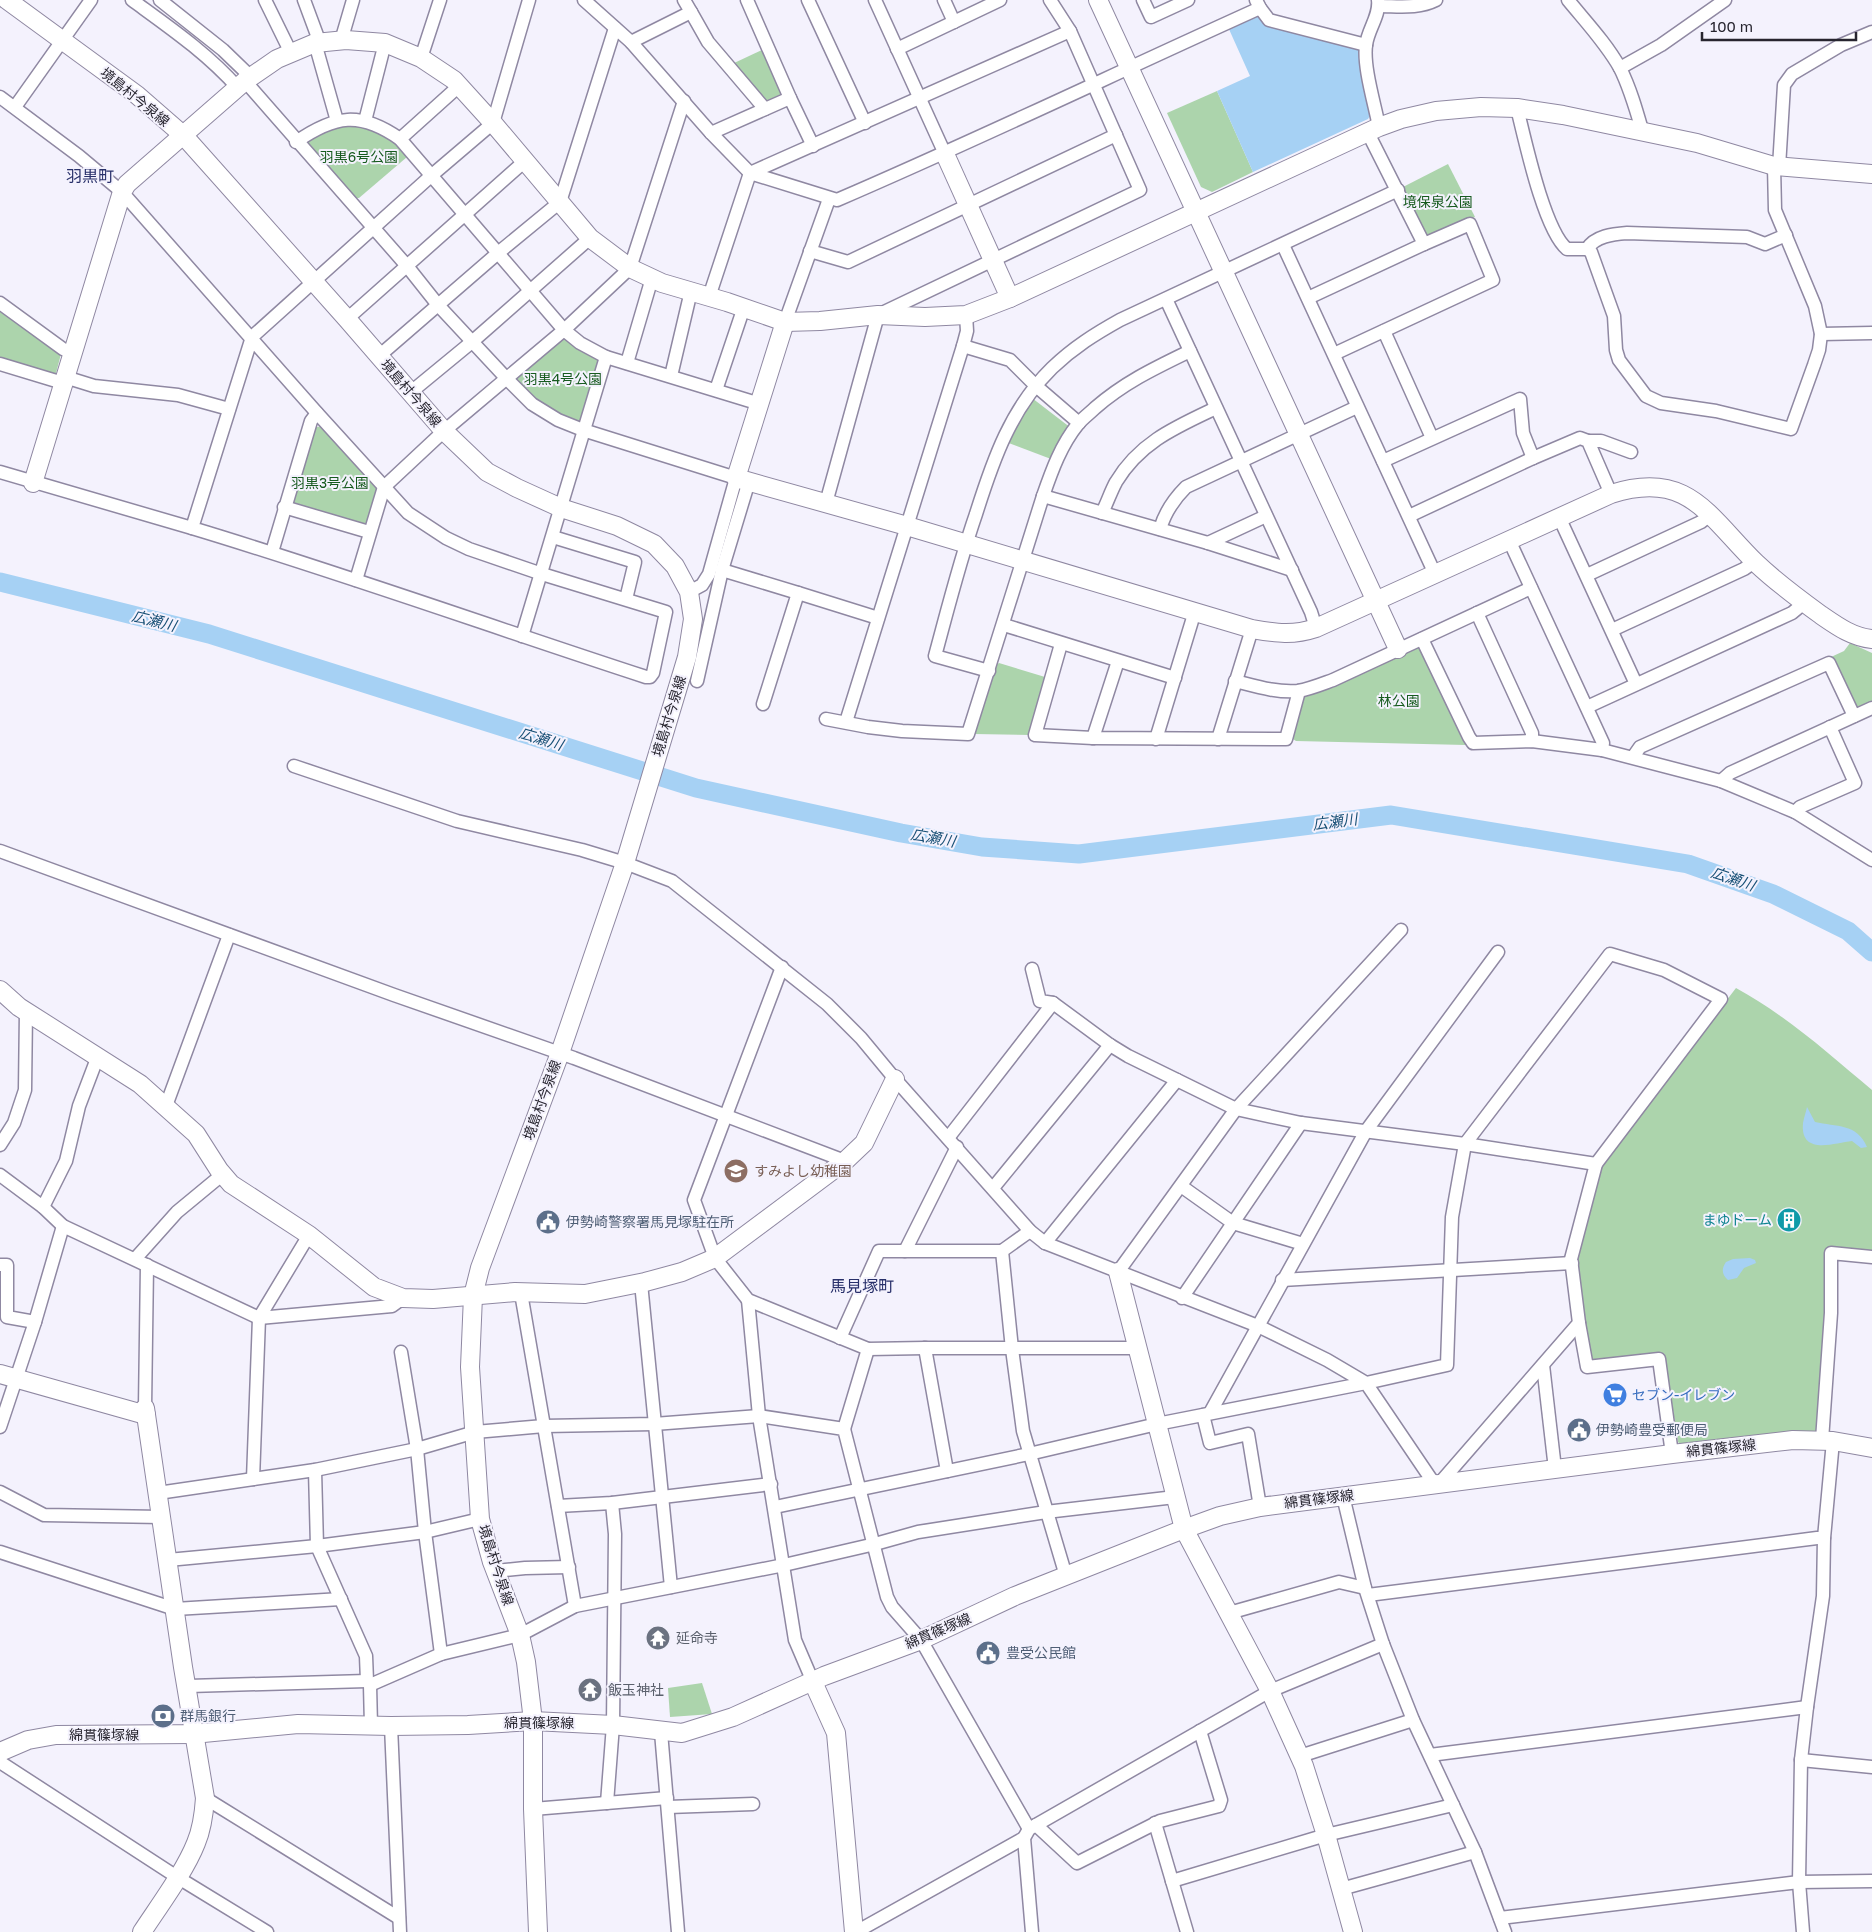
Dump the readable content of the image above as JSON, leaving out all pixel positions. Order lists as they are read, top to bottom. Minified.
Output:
{"streets":{"street":["境島村今泉線","綿貫篠塚線"]},"crossings":[["境島村今泉線","綿貫篠塚線"]],"districts":["羽黒町","馬見塚町"],"water":["広瀬川"],"parks":["羽黒6号公園","境保泉公園","羽黒4号公園","羽黒3号公園","林公園"],"places":{"school or university":["すみよし幼稚園"],"building":["まゆドーム"],"public building":["伊勢崎警察署馬見塚駐在所","伊勢崎豊受郵便局","豊受公民館"],"supermarket":["セブン-イレブン"],"temple":["延命寺","飯玉神社"],"bank":["群馬銀行"]},"scale_bar":"100 m"}
